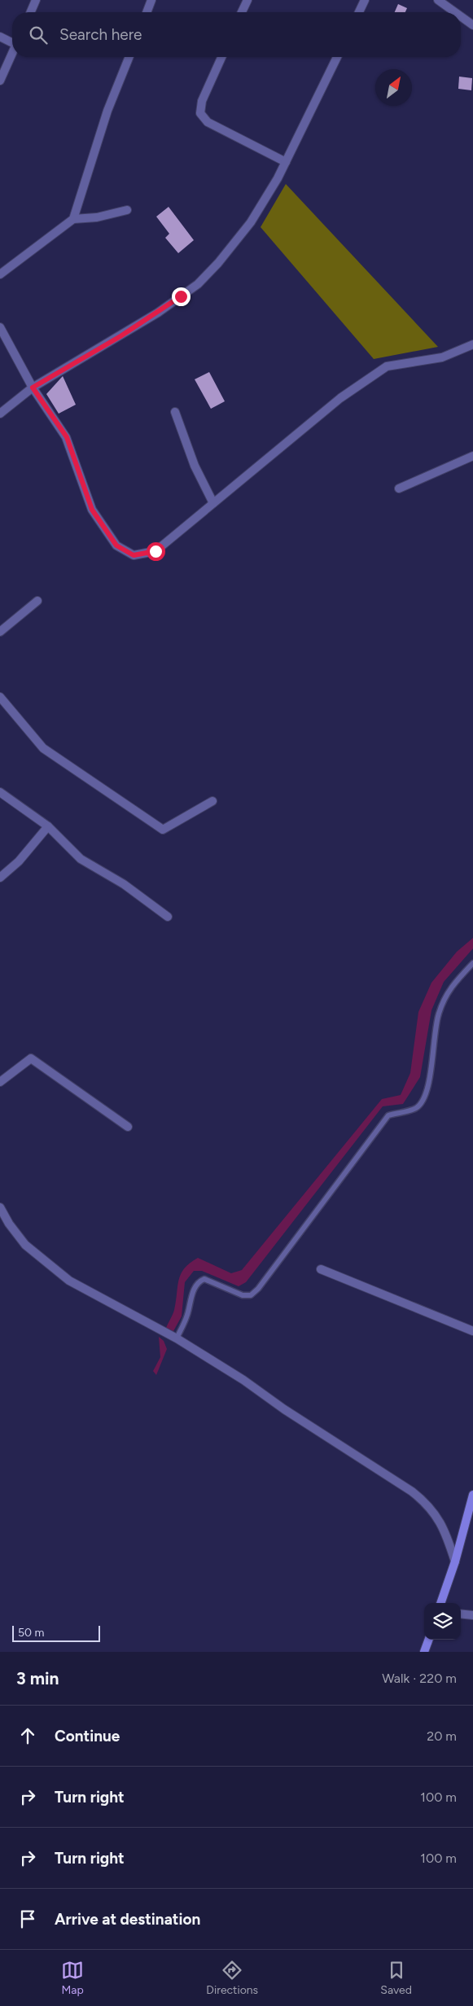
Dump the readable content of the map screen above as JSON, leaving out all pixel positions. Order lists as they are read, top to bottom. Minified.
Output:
{"scale_bar":"50 m","north":"top right","page":{"search":"Search here","scale":"50 m","heading":["3 min","Walk · 220 m"],"list":[["Continue","20 m"],["Turn right","100 m"],["Turn right","100 m"],"Arrive at destination"],"nav":["Map","Directions","Saved"]}}
